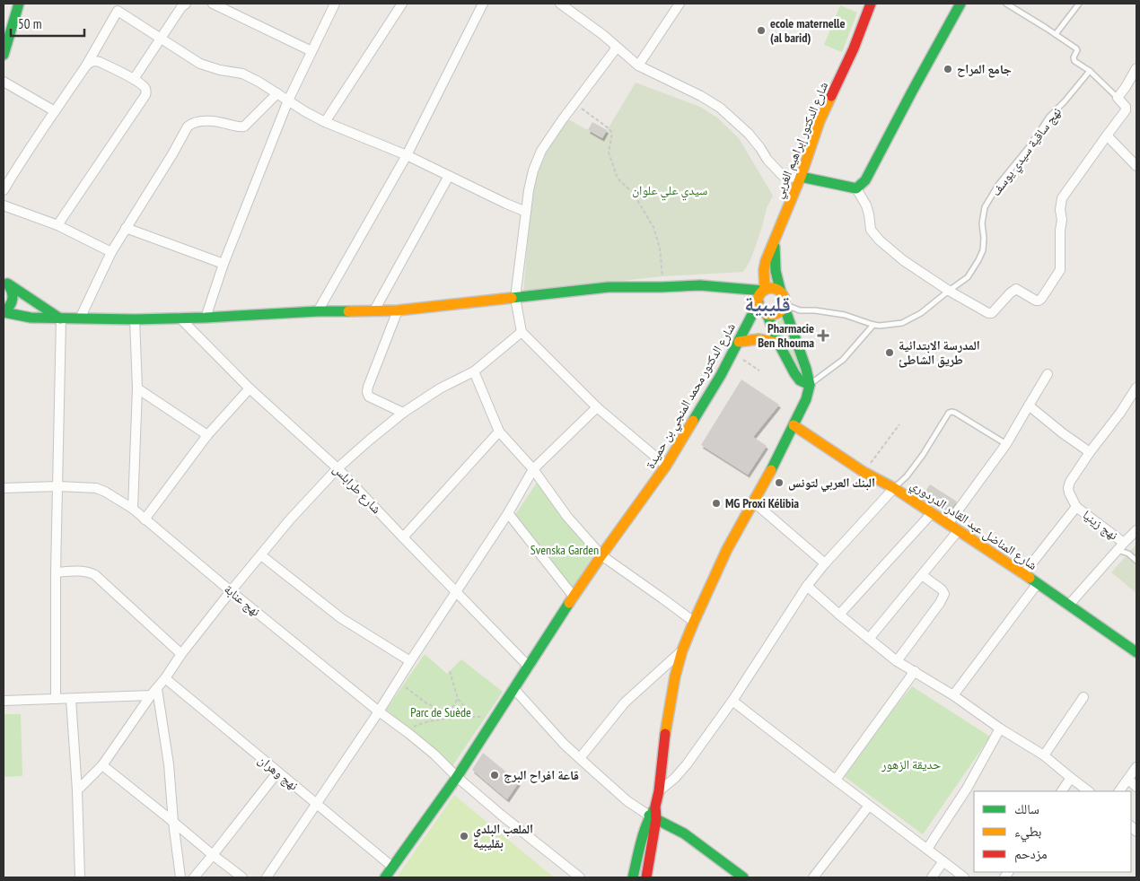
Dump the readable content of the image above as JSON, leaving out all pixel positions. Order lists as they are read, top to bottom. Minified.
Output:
{"streets":{"street":["شارع الدكتور إبراهيم الغربي","شارع الدكتور محمد المنجي بن حميدة","شارع طرابلس","شارع المناضل عبد القادر الدردوري","نهج زينيا","نهج عنابة","نهج وهران"],"lane":["نهج ساقية سيدي يوسف"]},"crossings":[["شارع الدكتور إبراهيم الغربي","نهج ساقية سيدي يوسف"],["شارع الدكتور إبراهيم الغربي","شارع الدكتور محمد المنجي بن حميدة"],["نهج ساقية سيدي يوسف","شارع الدكتور محمد المنجي بن حميدة"],["شارع الدكتور محمد المنجي بن حميدة","شارع طرابلس"],["شارع الدكتور محمد المنجي بن حميدة","نهج عنابة"],["شارع الدكتور محمد المنجي بن حميدة","نهج وهران"]],"districts":["قليبية"],"parks":["سيدي علي علوان","Svenska Garden","Parc de Suède","حديقة الزهور"],"places":{"other":["ecole maternelle (al barid)","جامع المراح","المدرسة الابتدائية طريق الشاطئ","البنك العربي لتونس","MG Proxi Kélibia","قاعة افراح البرج","الملعب البلدي بقليبية"],"health":["Pharmacie Ben Rhouma"]},"legend":["سالك","بطيء","مزدحم"],"scale_bar":"50 m"}
